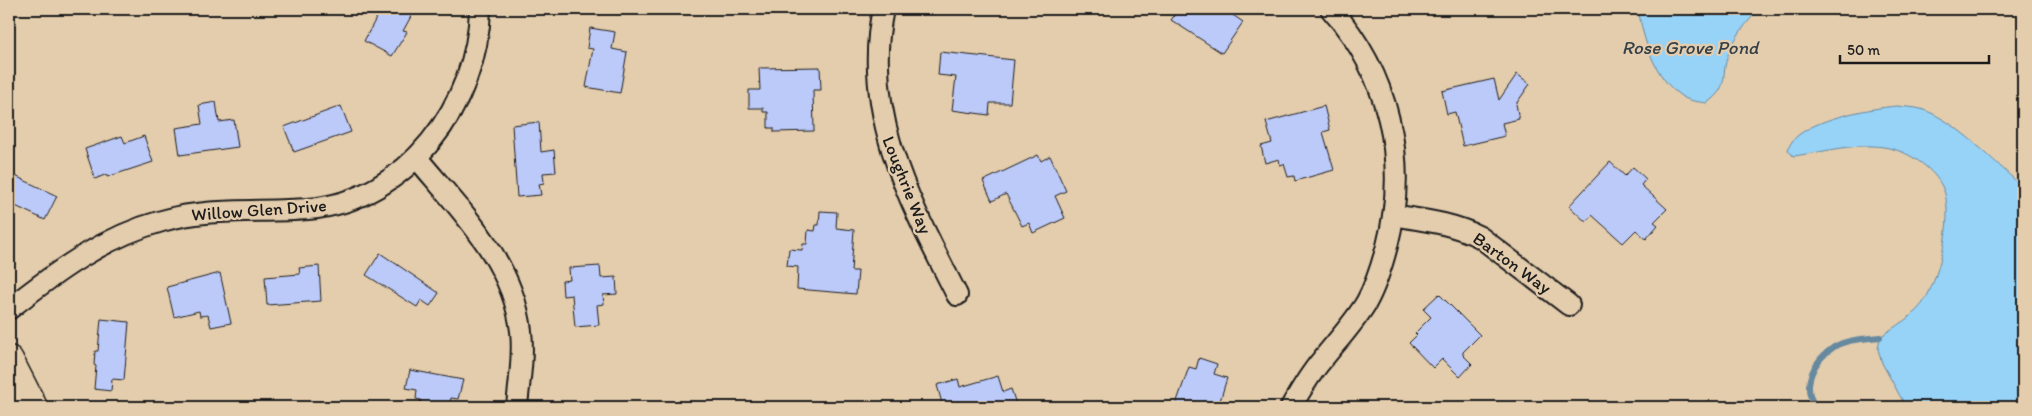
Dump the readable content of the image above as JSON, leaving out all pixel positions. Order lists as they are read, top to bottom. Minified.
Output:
{"streets":{"street":["Loughrie Way","Willow Glen Drive","Barton Way"]},"water":["Rose Grove Pond"],"scale_bar":"50 m"}
